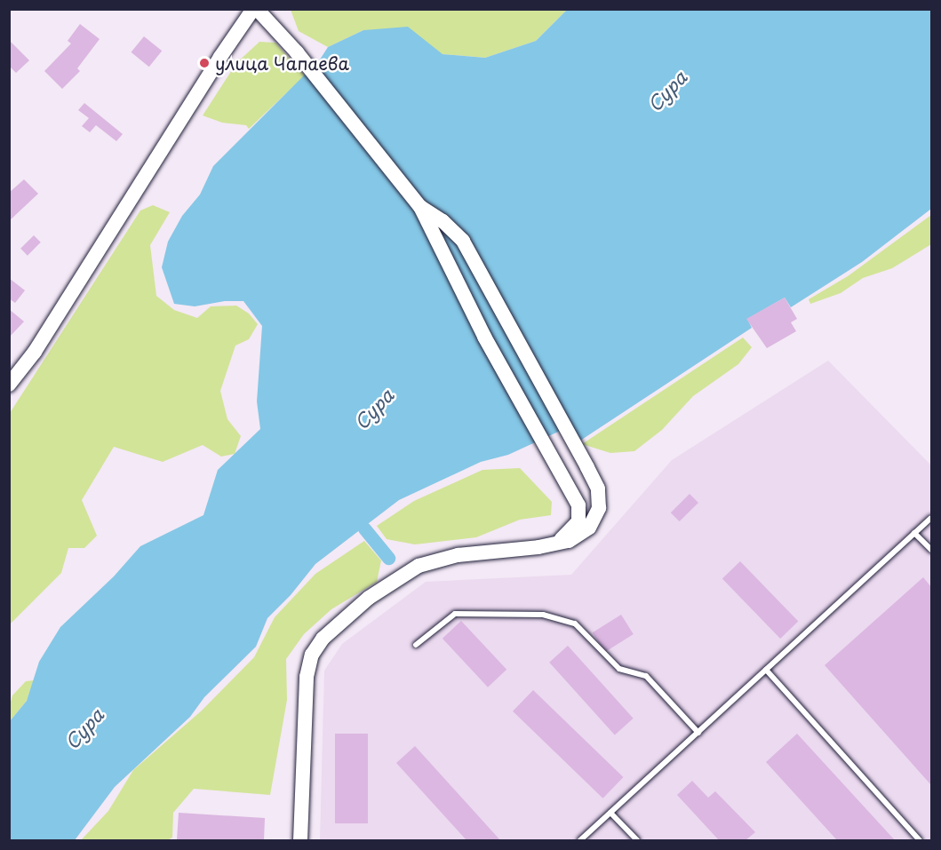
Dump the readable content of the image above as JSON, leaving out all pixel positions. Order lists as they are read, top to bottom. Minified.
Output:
{"water":["Сура"],"places":["улица Чапаева"]}
